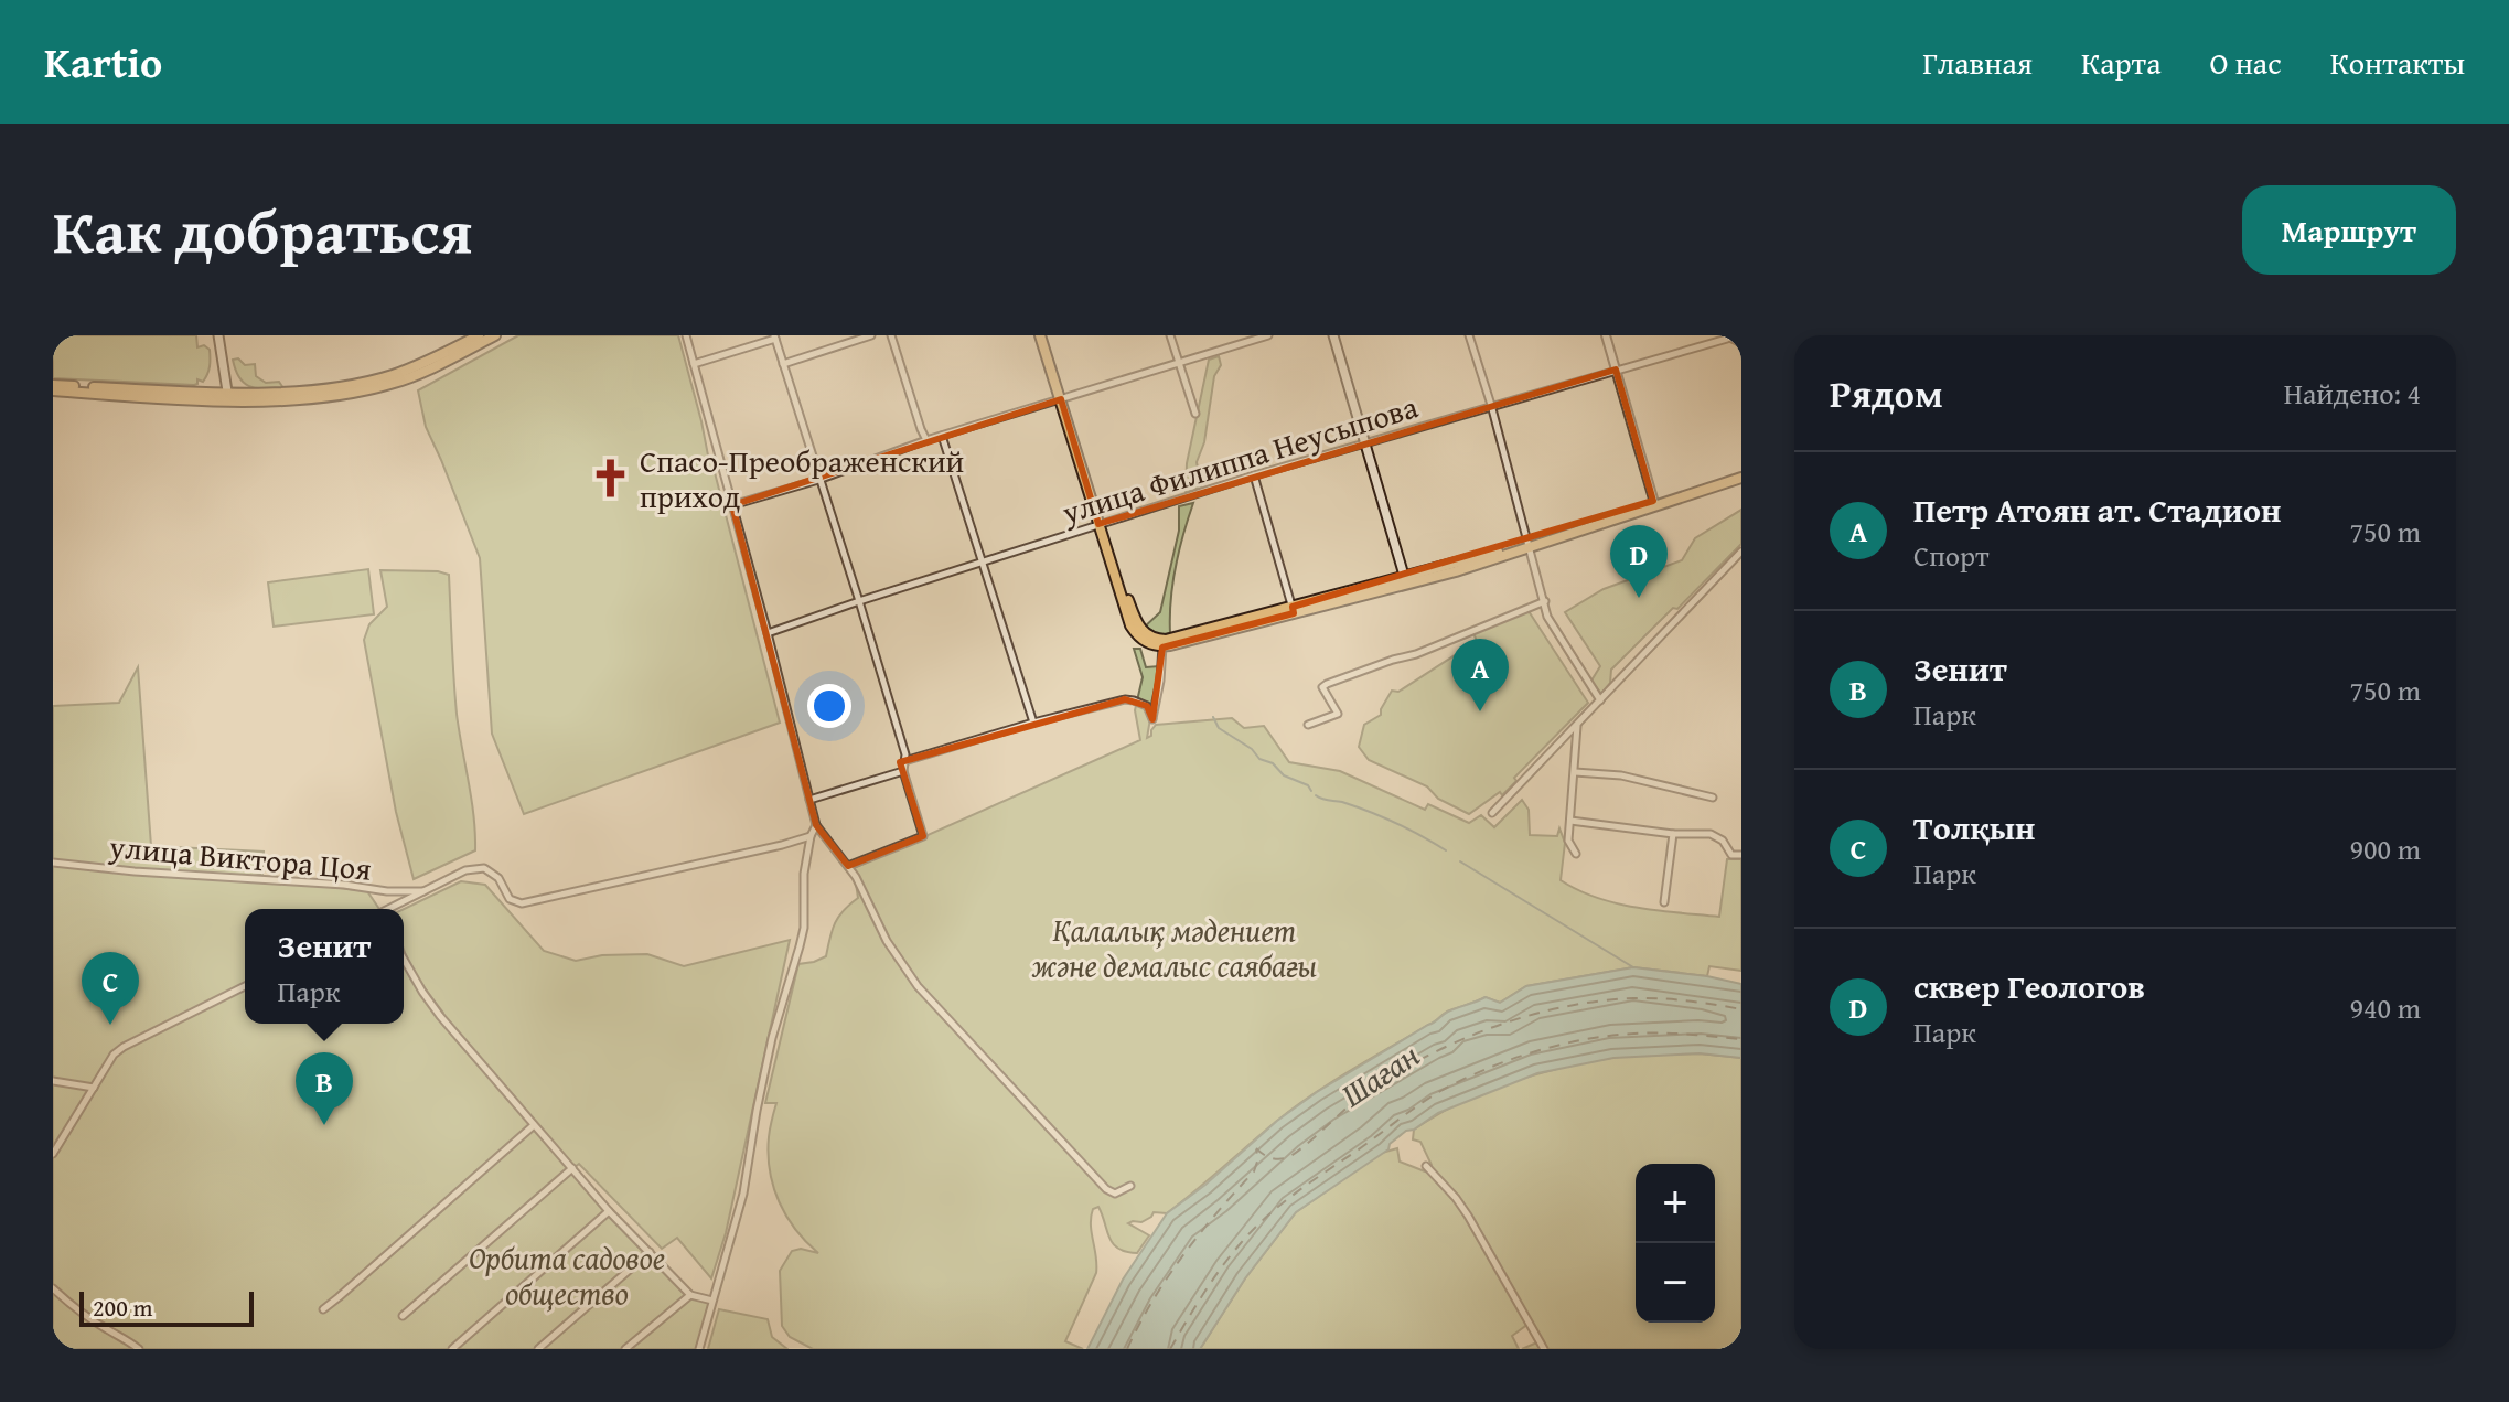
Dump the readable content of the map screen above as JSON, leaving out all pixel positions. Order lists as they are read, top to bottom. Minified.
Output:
{"streets":{"street":["улица Филиппа Неусыпова","улица Виктора Цоя"]},"water":["Шаған"],"parks":["Қалалық мәдениет және демалыс саябағы","Орбита садовое общество"],"places":{"church":["Спасо-Преображенский приход"]},"scale_bar":"200 m","page":{"header":"Kartio","nav":["Главная","Карта","О нас","Контакты"],"title":"Как добраться","buttons":"Маршрут","heading":["Рядом","Найдено: 4"],"list":[{"mark":"A","name":"Петр Атоян ат. Стадион","note":"Спорт","value":"750 m"},{"mark":"B","name":"Зенит","note":"Парк","value":"750 m"},{"mark":"C","name":"Толқын","note":"Парк","value":"900 m"},{"mark":"D","name":"сквер Геологов","note":"Парк","value":"940 m"}],"pins":["D","A","C","B"],"popup":["Зенит","Парк"],"map_buttons":["+","−"],"scale":"200 m"}}
